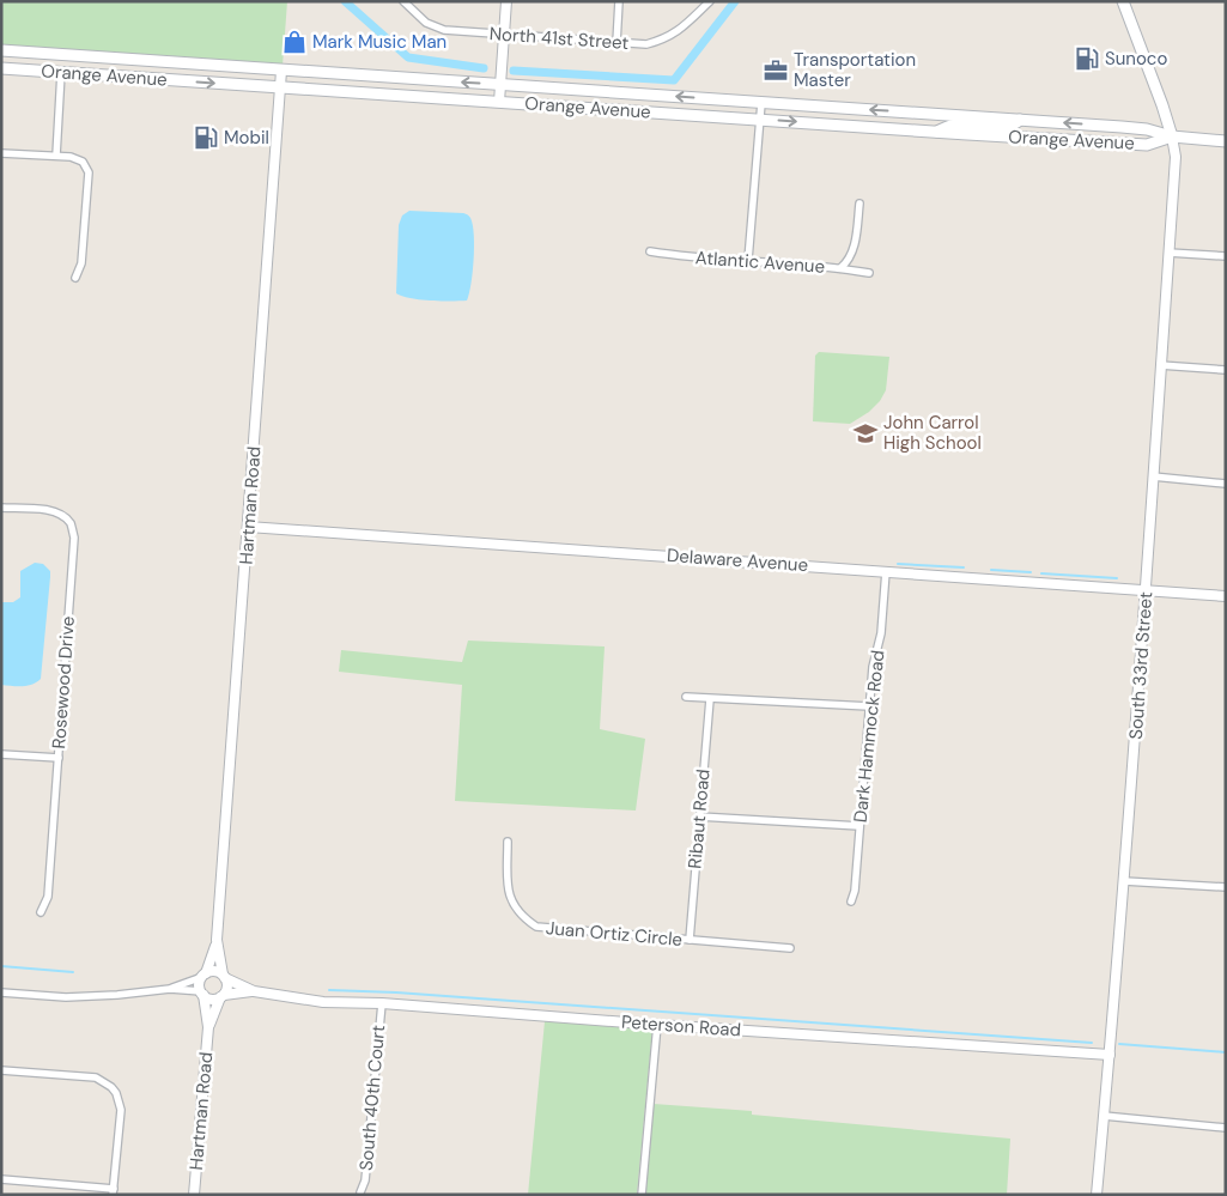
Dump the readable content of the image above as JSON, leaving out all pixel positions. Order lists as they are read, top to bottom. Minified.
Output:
{"streets":{"main road":["Orange Avenue"],"street":["North 41st Street","Atlantic Avenue","Hartman Road","Delaware Avenue","South 33rd Street","Rosewood Drive","Dark Hammock Road","Ribaut Road","Juan Ortiz Circle","Peterson Road","South 40th Court"]},"crossings":[["Orange Avenue","Hartman Road"],["Orange Avenue","South 33rd Street"],["Hartman Road","Delaware Avenue"],["Hartman Road","Peterson Road"],["Delaware Avenue","South 33rd Street"],["Delaware Avenue","Dark Hammock Road"],["South 33rd Street","Peterson Road"],["Ribaut Road","Juan Ortiz Circle"],["Peterson Road","South 40th Court"]],"places":{"shop":["Mark Music Man"],"fuel station":["Sunoco","Mobil"],"office":["Transportation Master"],"school or university":["John Carrol High School"]}}
